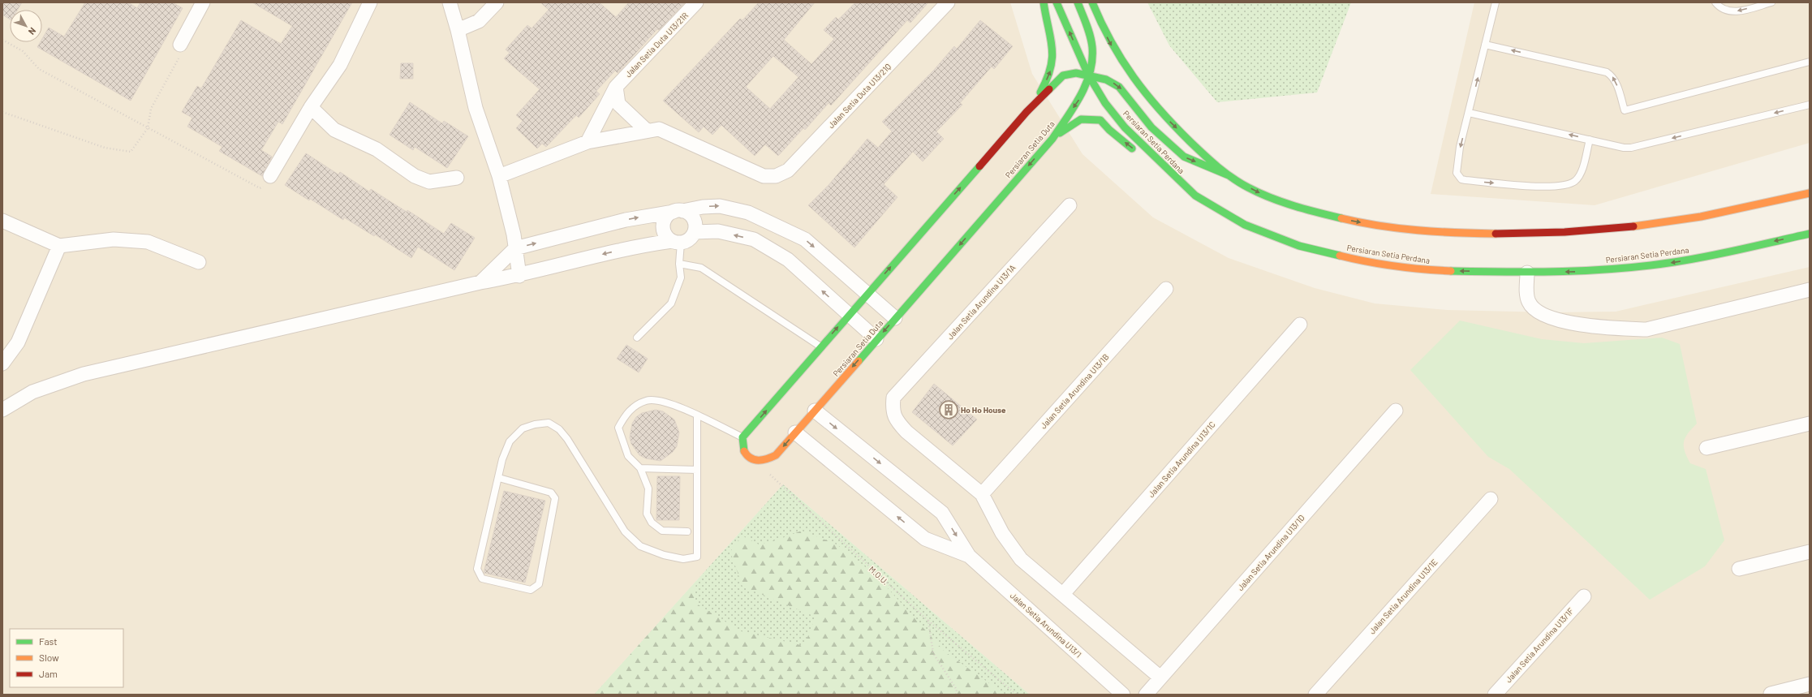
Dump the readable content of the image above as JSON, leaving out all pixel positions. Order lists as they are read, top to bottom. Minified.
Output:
{"streets":{"main road":["Persiaran Setia Perdana","Persiaran Setia Duta"],"street":["Jalan Setia Duta U13/21R","Jalan Setia Duta U13/21Q","Jalan Setia Arundina U13/1A","Jalan Setia Arundina U13/1B","Jalan Setia Arundina U13/1C","Jalan Setia Arundina U13/1D","Jalan Setia Arundina U13/1E","Jalan Setia Arundina U13/1","Jalan Setia Arundina U13/1F"],"path":["M.O.U."]},"crossings":[["Persiaran Setia Perdana","Persiaran Setia Duta"],["Jalan Setia Arundina U13/1A","Jalan Setia Arundina U13/1B"]],"places":{"building":["Ho Ho House"]},"legend":["Fast","Slow","Jam"],"north":"bottom right"}
